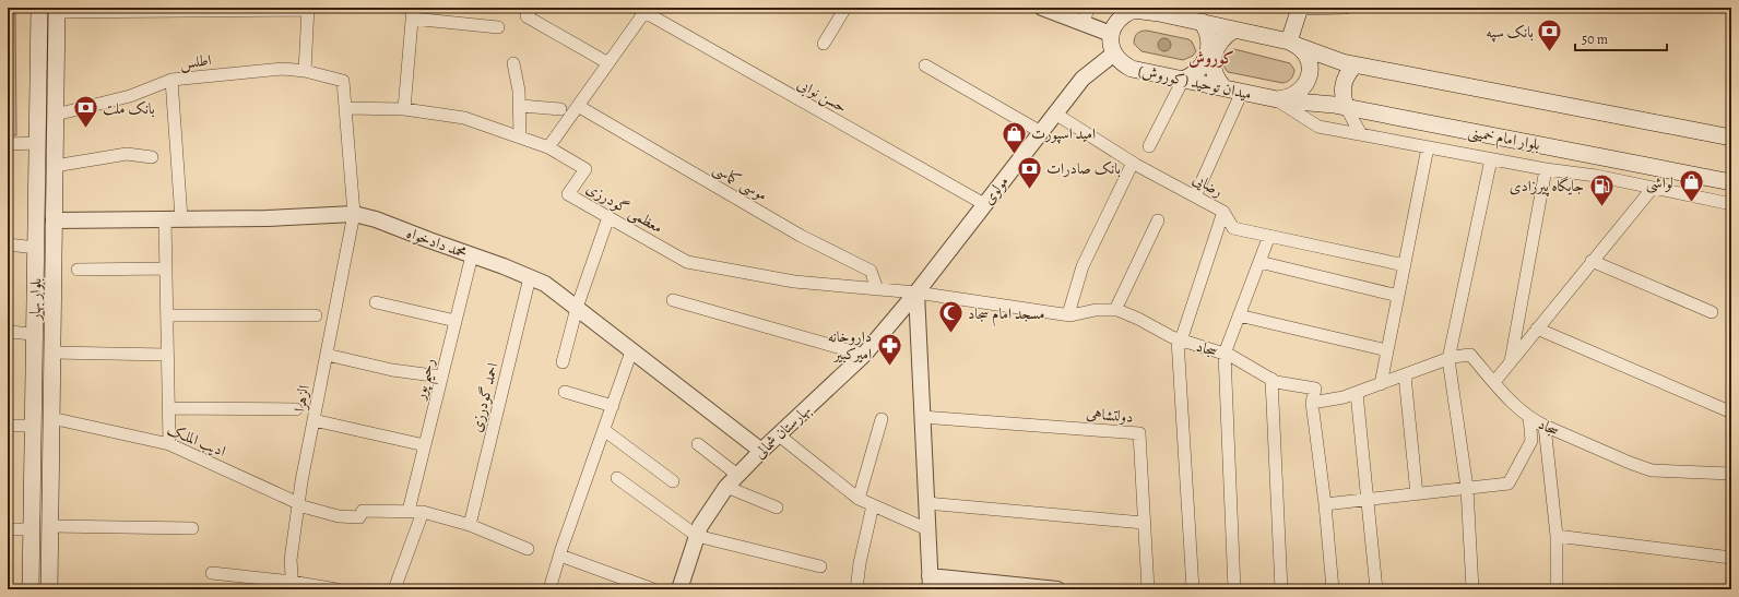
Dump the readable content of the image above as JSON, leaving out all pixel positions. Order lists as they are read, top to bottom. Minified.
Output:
{"streets":{"main road":["میدان توحید (کوروش)","بلوار امام خمینی","بلوار بهار"],"street":["اطلس","حسن نوابی","موسی کماسی","رضایی","مولوی","معظمی گودرزی","محمد دادخواه","سجاد","رحیم پور","احمد گودرزی","الزهرا","دولتشاهی","بهارستان شمالی","ادیب الملک"]},"crossings":[["اطلس","بلوار بهار"],["اطلس","الزهرا"],["میدان توحید (کوروش)","بلوار امام خمینی"],["میدان توحید (کوروش)","مولوی"],["حسن نوابی","مولوی"],["موسی کماسی","معظمی گودرزی"],["رضایی","مولوی"],["مولوی","معظمی گودرزی"],["مولوی","سجاد"],["مولوی","بهارستان شمالی"],["معظمی گودرزی","سجاد"],["معظمی گودرزی","الزهرا"],["معظمی گودرزی","بهارستان شمالی"],["محمد دادخواه","بلوار بهار"],["محمد دادخواه","رحیم پور"],["محمد دادخواه","احمد گودرزی"],["محمد دادخواه","الزهرا"],["محمد دادخواه","بهارستان شمالی"],["بلوار بهار","ادیب الملک"],["سجاد","بهارستان شمالی"],["رحیم پور","ادیب الملک"],["الزهرا","ادیب الملک"]],"districts":["کوروش"],"places":{"bank":["بانک سپه","بانک ملت","بانک صادرات"],"shop":["امید اسپورت","لواشی"],"fuel station":["جایگاه پیرزادی"],"mosque":["مسجد امام سجاد"],"pharmacy":["داروخانه امیرکبیر"]},"scale_bar":"50 m"}
